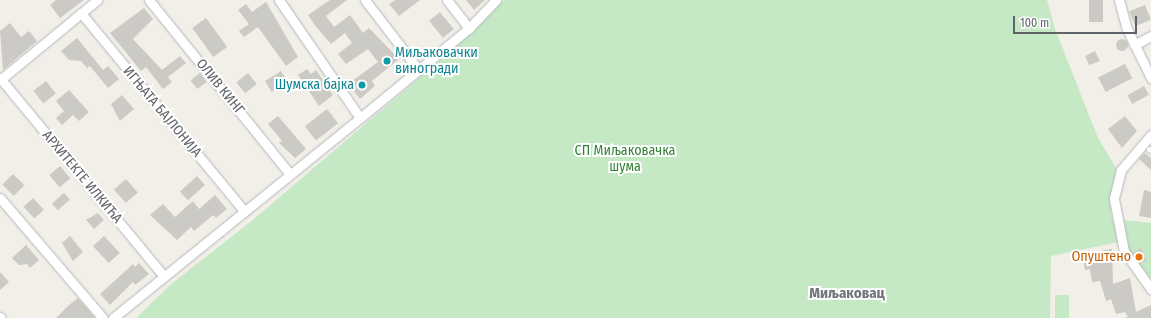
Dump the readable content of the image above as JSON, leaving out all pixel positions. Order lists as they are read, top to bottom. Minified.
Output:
{"streets":{"street":["ОЛИВ КИНГ","ИГЊАТА БАЈЛОНИЈА","АРХИТЕКТЕ ИЛКИЋА"]},"districts":["Миљаковац"],"parks":["СП Миљаковачка шума"],"places":["Миљаковачки виногради","Шумска бајка","Опуштено"],"scale_bar":"100 m"}
